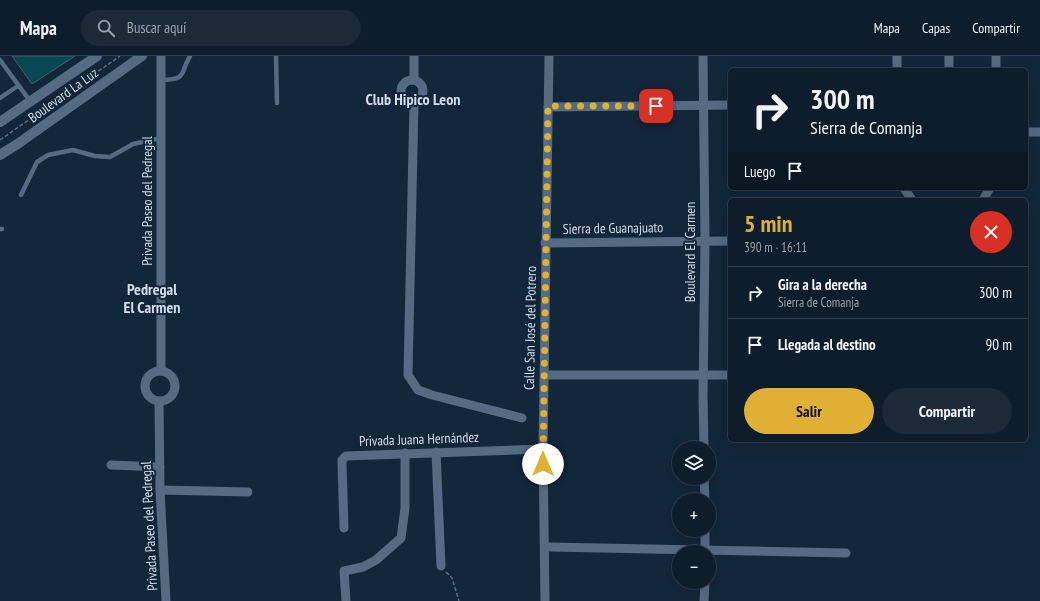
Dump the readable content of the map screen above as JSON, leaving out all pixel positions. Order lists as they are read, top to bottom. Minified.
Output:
{"streets":{"main road":["Boulevard La Luz"],"street":["Privada Paseo del Pedregal","Sierra de Guanajuato","Boulevard El Carmen","Calle San José del Potrero","Privada Juana Hernández"]},"crossings":[["Sierra de Guanajuato","Boulevard El Carmen"],["Sierra de Guanajuato","Calle San José del Potrero"],["Calle San José del Potrero","Privada Juana Hernández"]],"districts":["Club Hipico Leon","Pedregal El Carmen"],"page":{"header":"Mapa","search":"Buscar aquí","nav":["Mapa","Capas","Compartir"],"turn":["300 m","Sierra de Comanja"],"then":"Luego","heading":["5 min","390 m · 16:11"],"list":[{"name":"Gira a la derecha","note":"Sierra de Comanja","value":"300 m"},{"name":"Llegada al destino","value":"90 m"}],"buttons":["Salir","Compartir"],"map_buttons":["+","−"]}}
